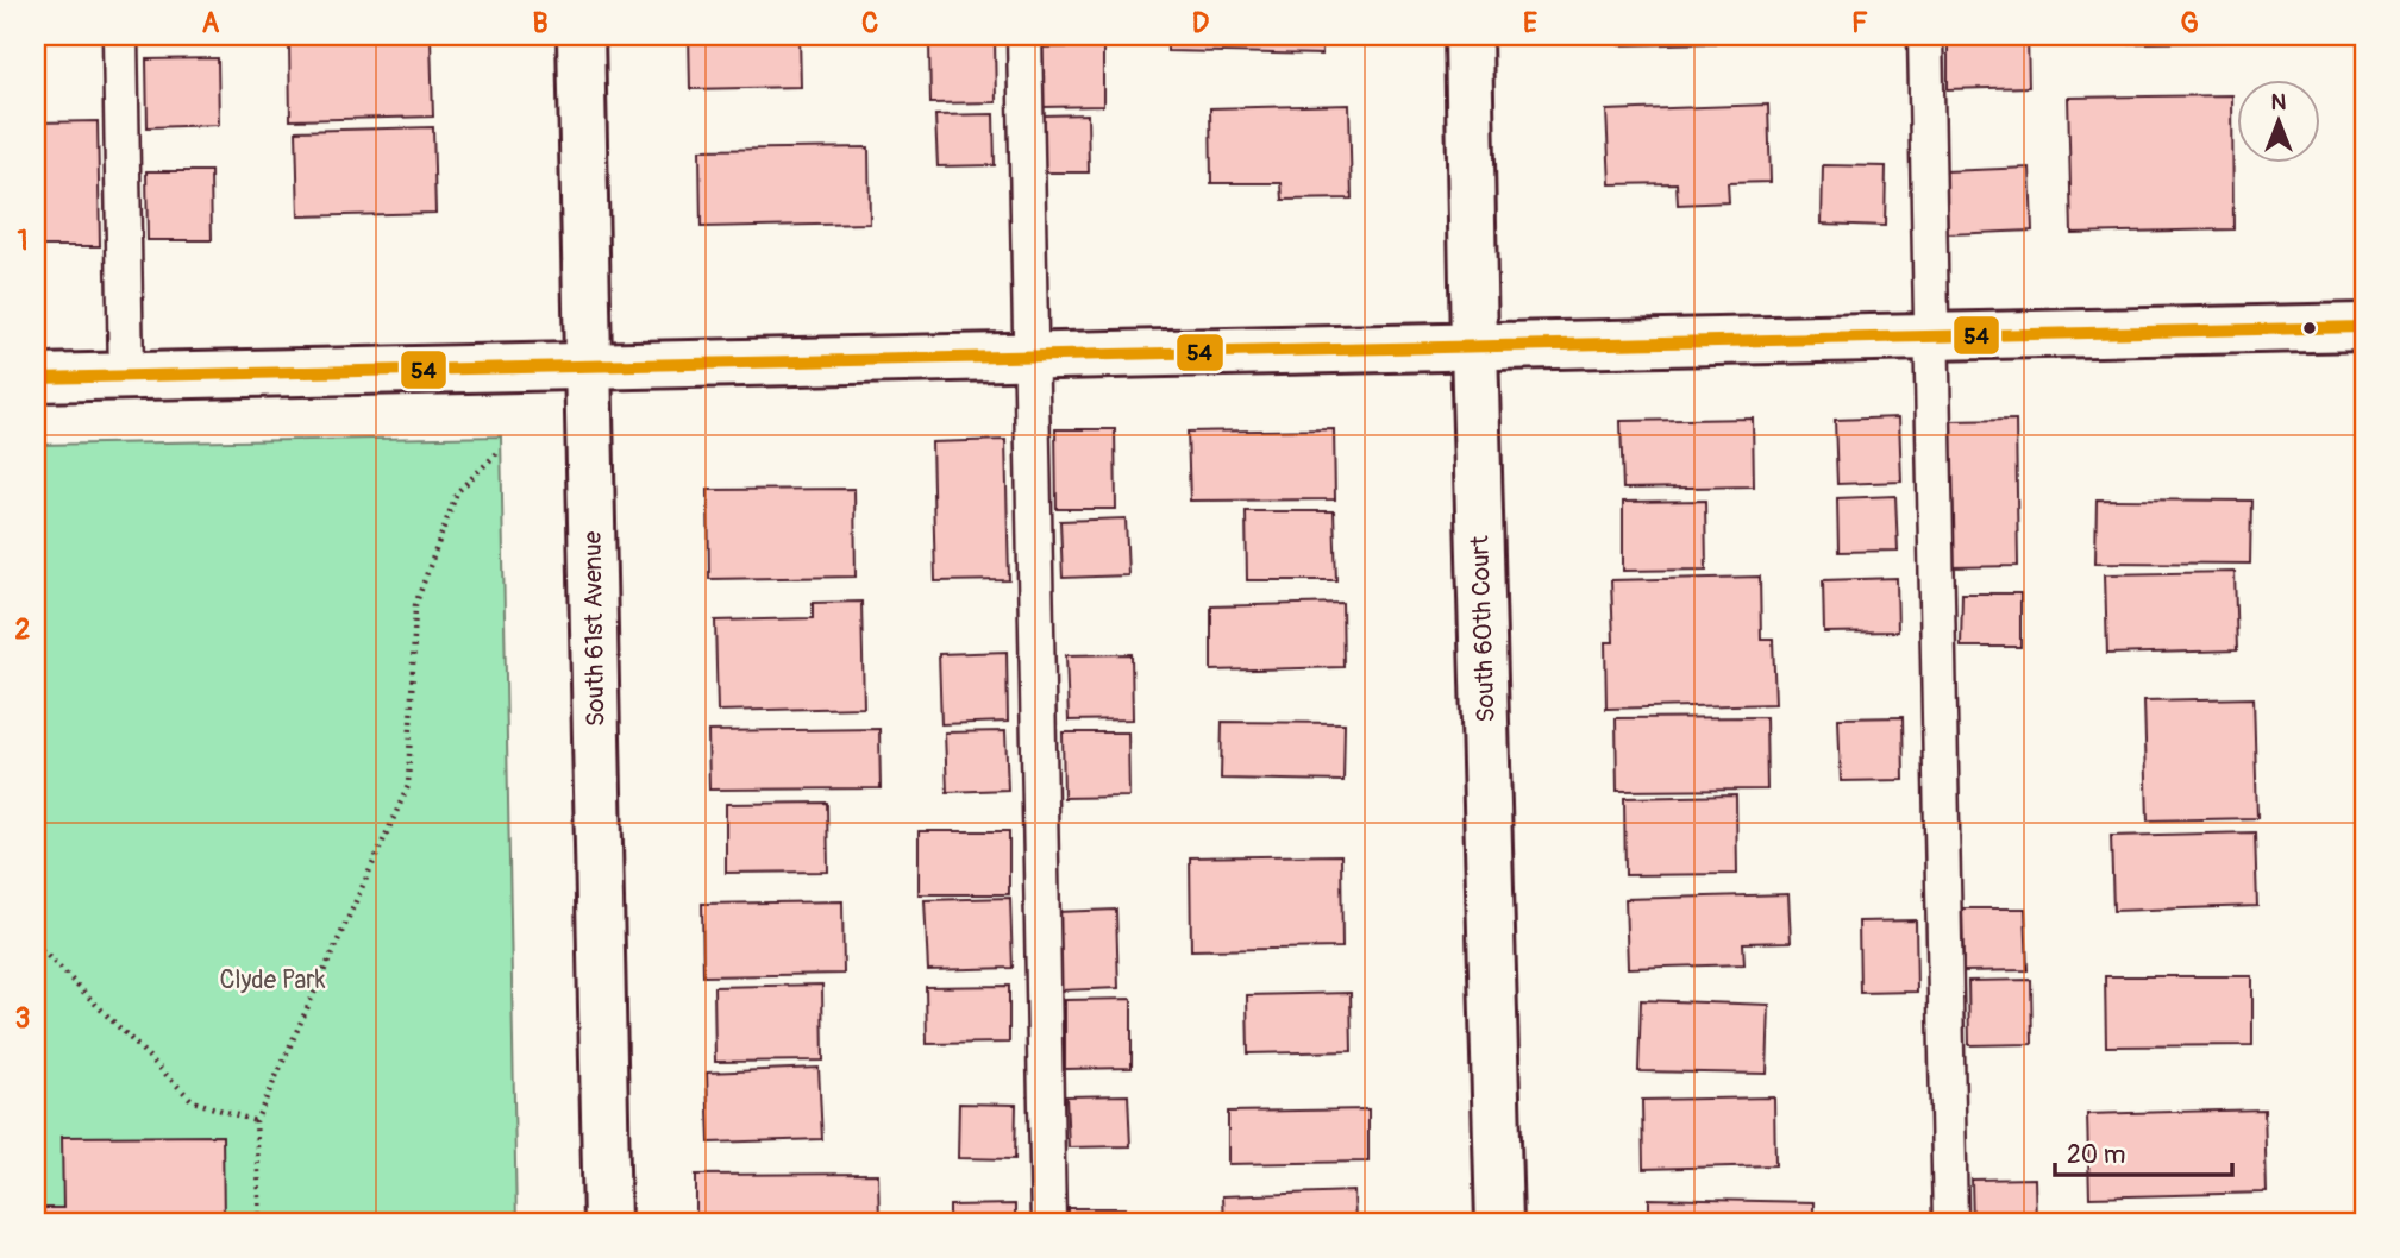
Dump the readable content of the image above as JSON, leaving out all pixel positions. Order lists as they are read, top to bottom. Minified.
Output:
{"streets":{"street":["South 61st Avenue","South 60th Court"]},"parks":["Clyde Park"],"lines":["transit line 54"],"scale_bar":"20 m","north":"top","grid":{"columns":["A","B","C","D","E","F","G"],"rows":["1","2","3"]}}
